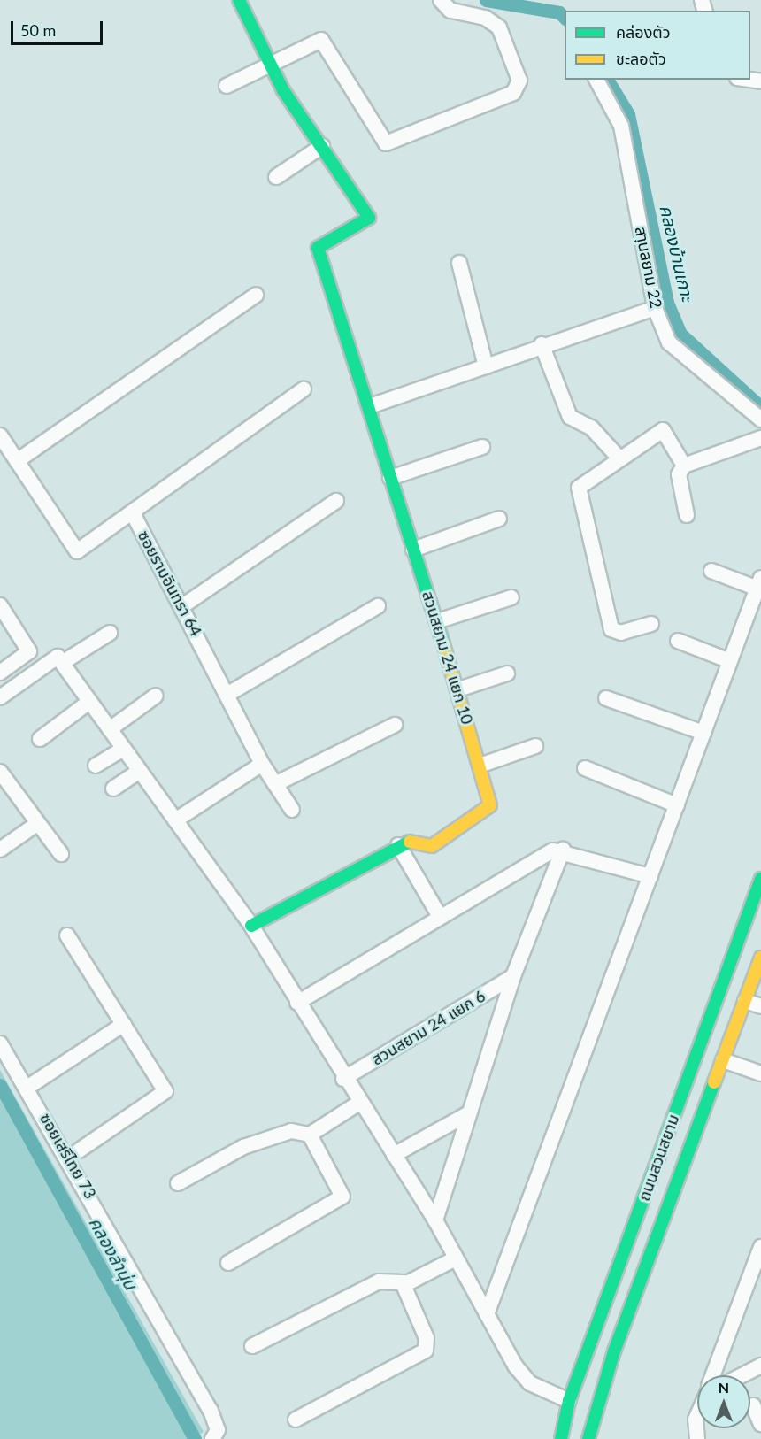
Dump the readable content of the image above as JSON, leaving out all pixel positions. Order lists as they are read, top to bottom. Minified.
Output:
{"streets":{"street":["สาุนสยาม 22","ซอยรามอินทรา 64","สวนสยาม 24 แยก 10","สวนสยาม 24 แยก 6","ซอยเสรีไทย 73","ถนนสวนสยาม"]},"water":["คลองบ้านเกาะ","คลองลำนุ่น"],"legend":["คล่องตัว","ชะลอตัว"],"scale_bar":"50 m","north":"top"}
